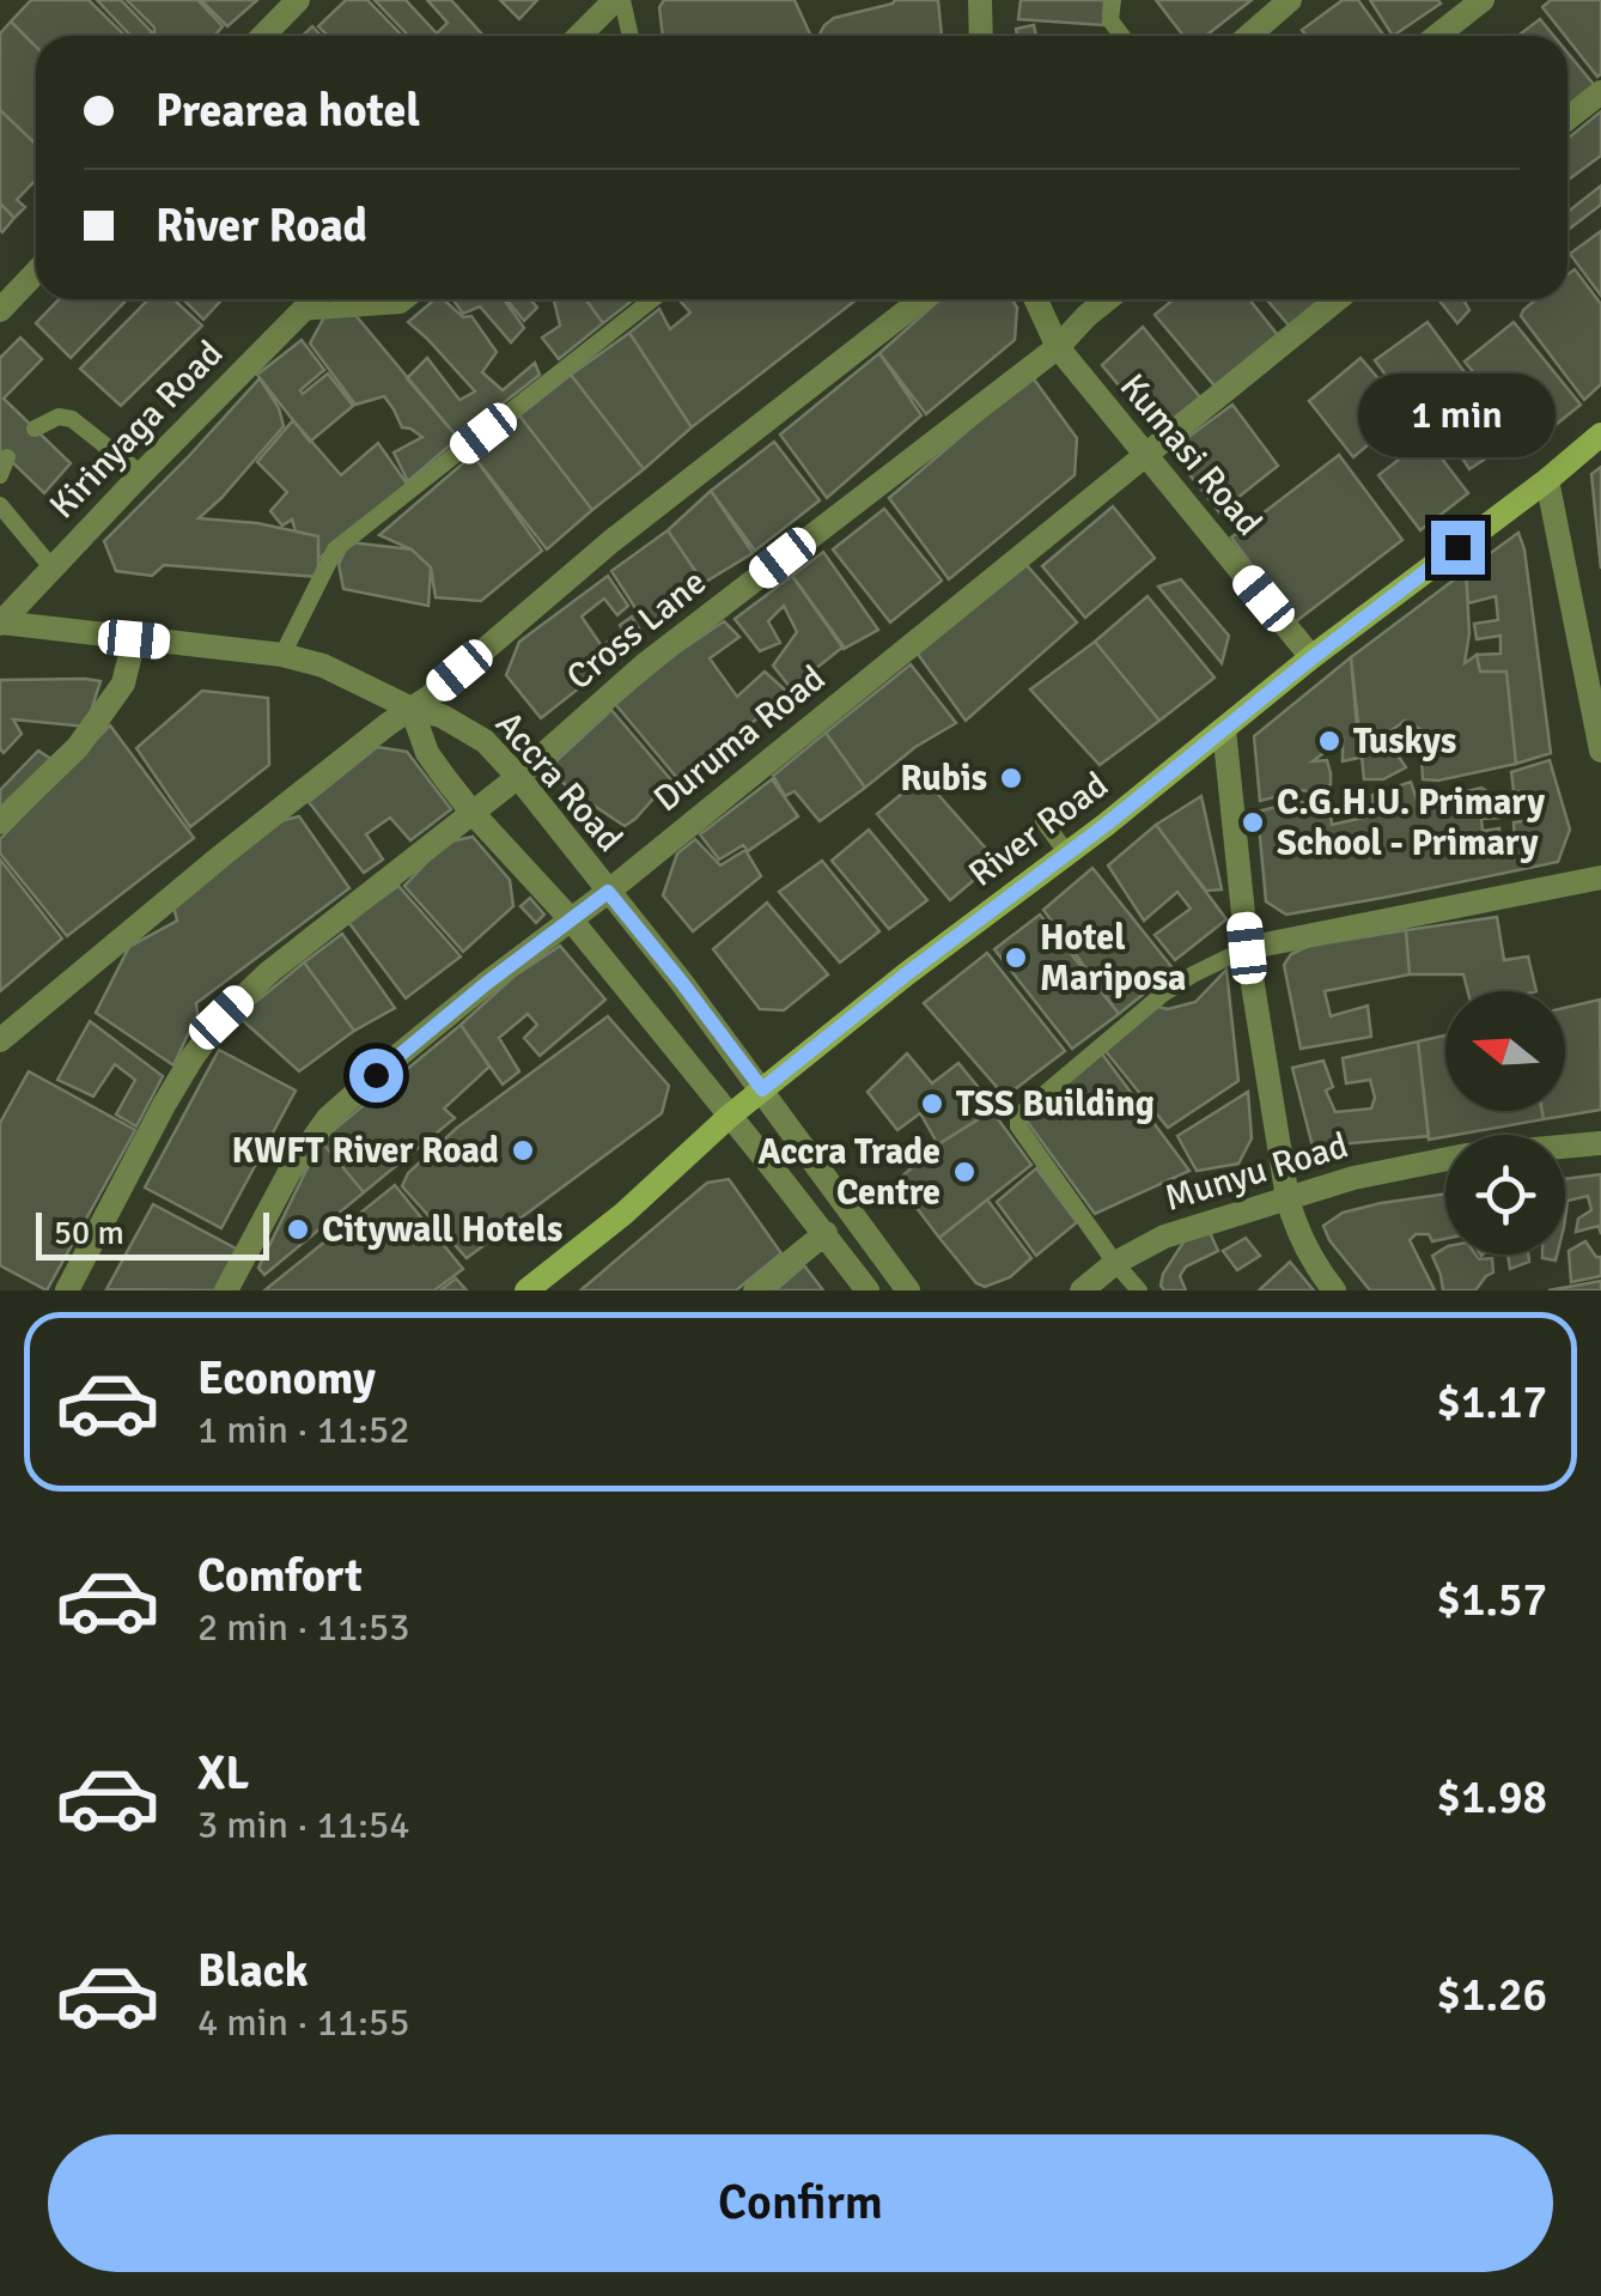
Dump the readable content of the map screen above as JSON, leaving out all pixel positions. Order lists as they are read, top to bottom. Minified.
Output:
{"streets":{"main road":["River Road"],"street":["Kirinyaga Road","Kumasi Road","Cross Lane","Duruma Road","Accra Road","Munyu Road"]},"crossings":[["Kirinyaga Road","Accra Road"],["Kumasi Road","Cross Lane"],["Kumasi Road","Duruma Road"],["Kumasi Road","River Road"],["Cross Lane","Accra Road"],["Duruma Road","Accra Road"],["Accra Road","River Road"]],"places":["Tuskys","Rubis","C.G.H.U. Primary School - Primary","Hotel Mariposa","TSS Building","KWFT River Road","Accra Trade Centre","Citywall Hotels"],"scale_bar":"50 m","north":"left","page":{"banner":["Prearea hotel","River Road"],"bubble":"1 min","scale":"50 m","list":[{"name":"Economy","note":"1 min · 11:52","value":"$1.17"},{"name":"Comfort","note":"2 min · 11:53","value":"$1.57"},{"name":"XL","note":"3 min · 11:54","value":"$1.98"},{"name":"Black","note":"4 min · 11:55","value":"$1.26"}],"buttons":"Confirm"}}
